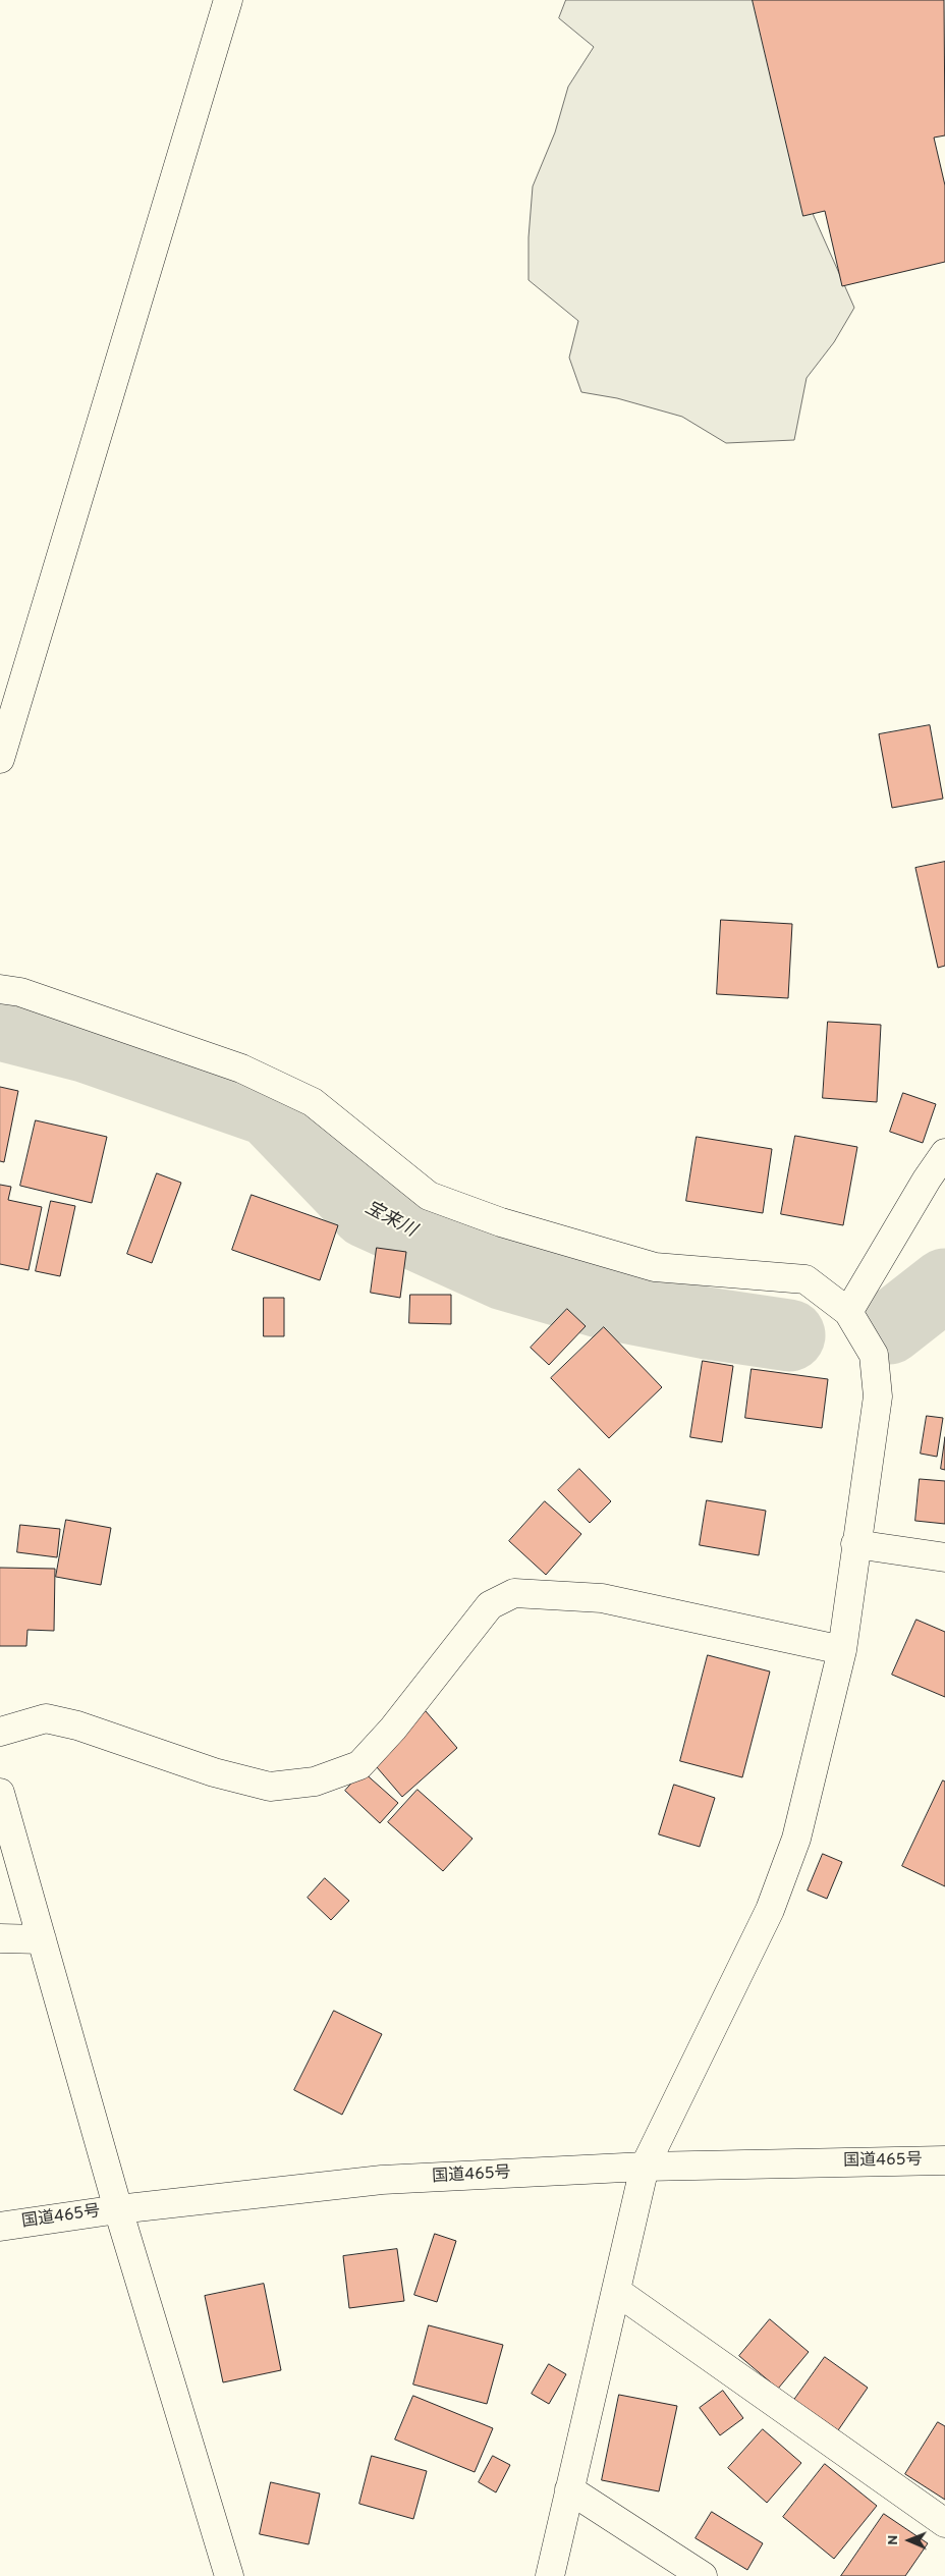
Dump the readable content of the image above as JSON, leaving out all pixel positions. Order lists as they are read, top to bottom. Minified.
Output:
{"streets":{"main road":["国道465号"]},"water":["宝来川"],"north":"left"}
